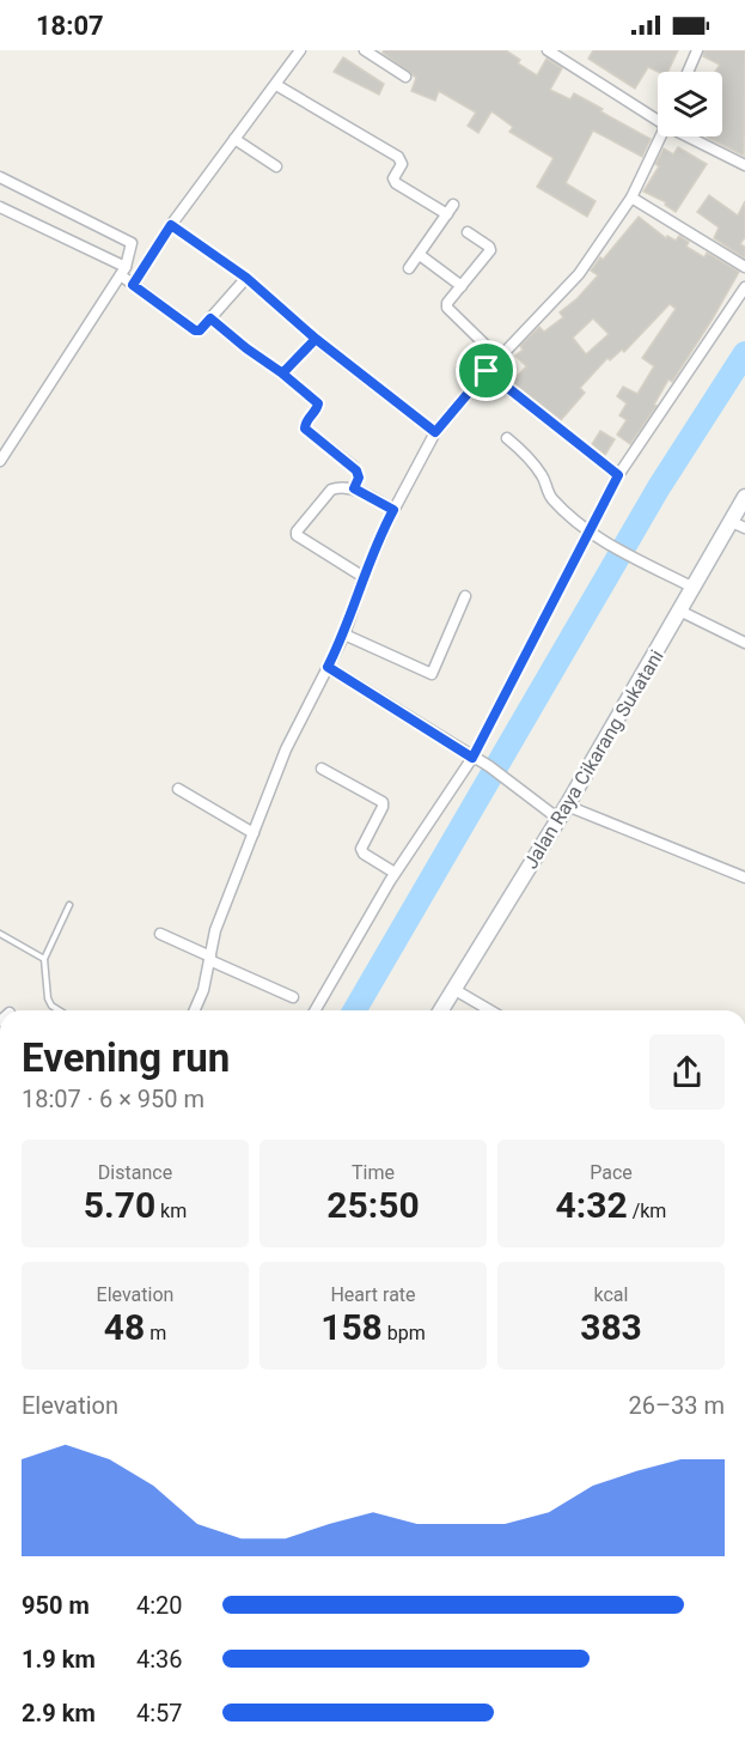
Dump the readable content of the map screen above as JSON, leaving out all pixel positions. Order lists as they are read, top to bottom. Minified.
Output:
{"streets":{"main road":["Jalan Raya Cikarang Sukatani"]},"page":{"status":"18:07","heading":["Evening run","18:07 · 6 × 950 m"],"stats":[["Distance","5.70 km"],["Time","25:50"],["Pace","4:32 /km"],["Elevation","48 m"],["Heart rate","158 bpm"],["kcal","383"]],"chart":["Elevation","26–33 m"],"list":[{"name":"950 m","note":"4:20"},{"name":"1.9 km","note":"4:36"},{"name":"2.9 km","note":"4:57"}]}}
